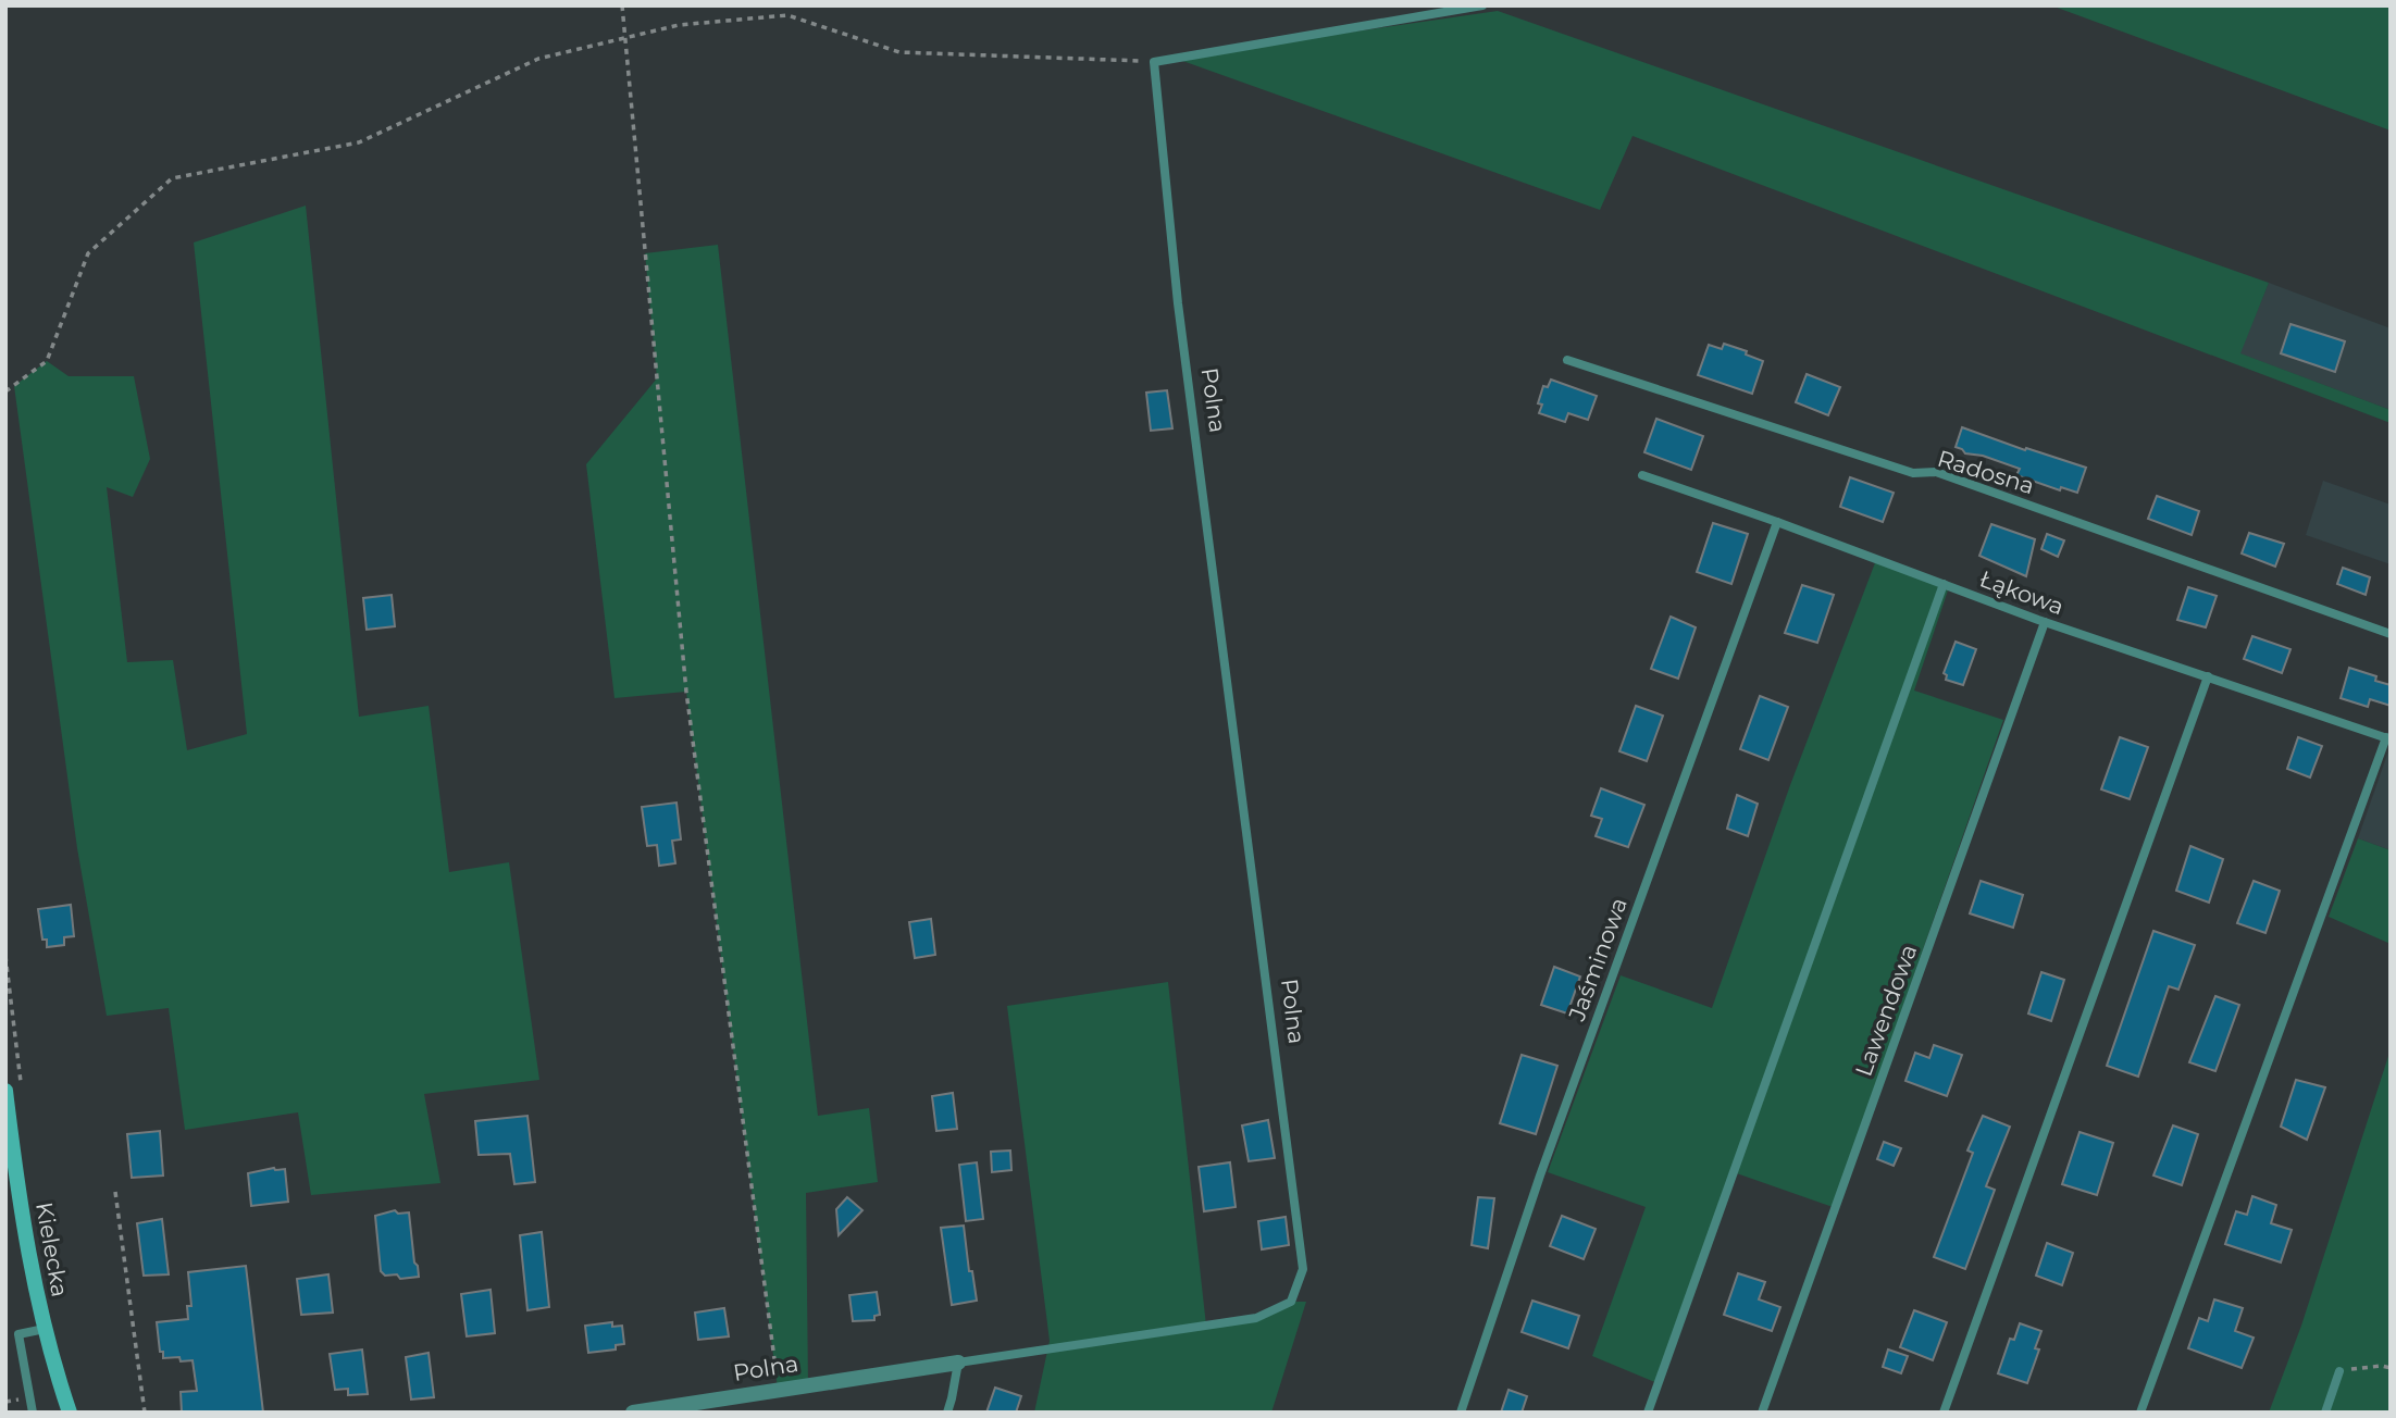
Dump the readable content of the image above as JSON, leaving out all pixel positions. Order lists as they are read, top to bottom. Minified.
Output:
{"streets":{"street":["Polna","Kielecka"],"lane":["Radosna","Łąkowa","Jaśminowa","Lawendowa"]},"crossings":[["Łąkowa","Jaśminowa"],["Łąkowa","Lawendowa"]]}
